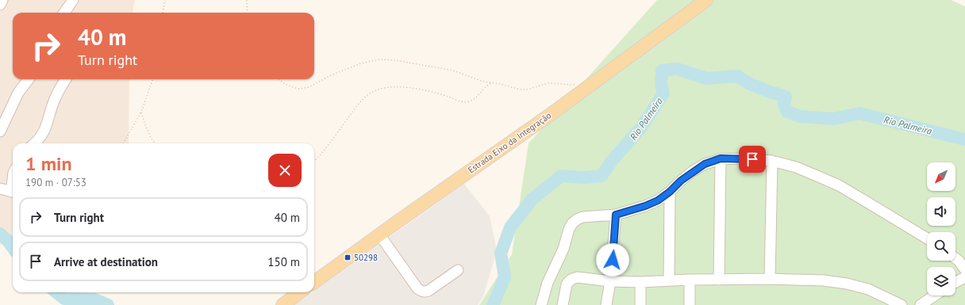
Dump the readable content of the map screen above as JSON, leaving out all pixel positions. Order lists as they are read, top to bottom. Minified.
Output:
{"streets":{"main road":["Estrada Eixo da Integração"]},"water":["Rio Palmeira"],"places":{"transit":["50298"]},"north":"bottom left","page":{"turn":["40 m","Turn right"],"heading":["1 min","190 m · 07:53"],"list":[{"name":"Turn right","value":"40 m"},{"name":"Arrive at destination","value":"150 m"}]}}
